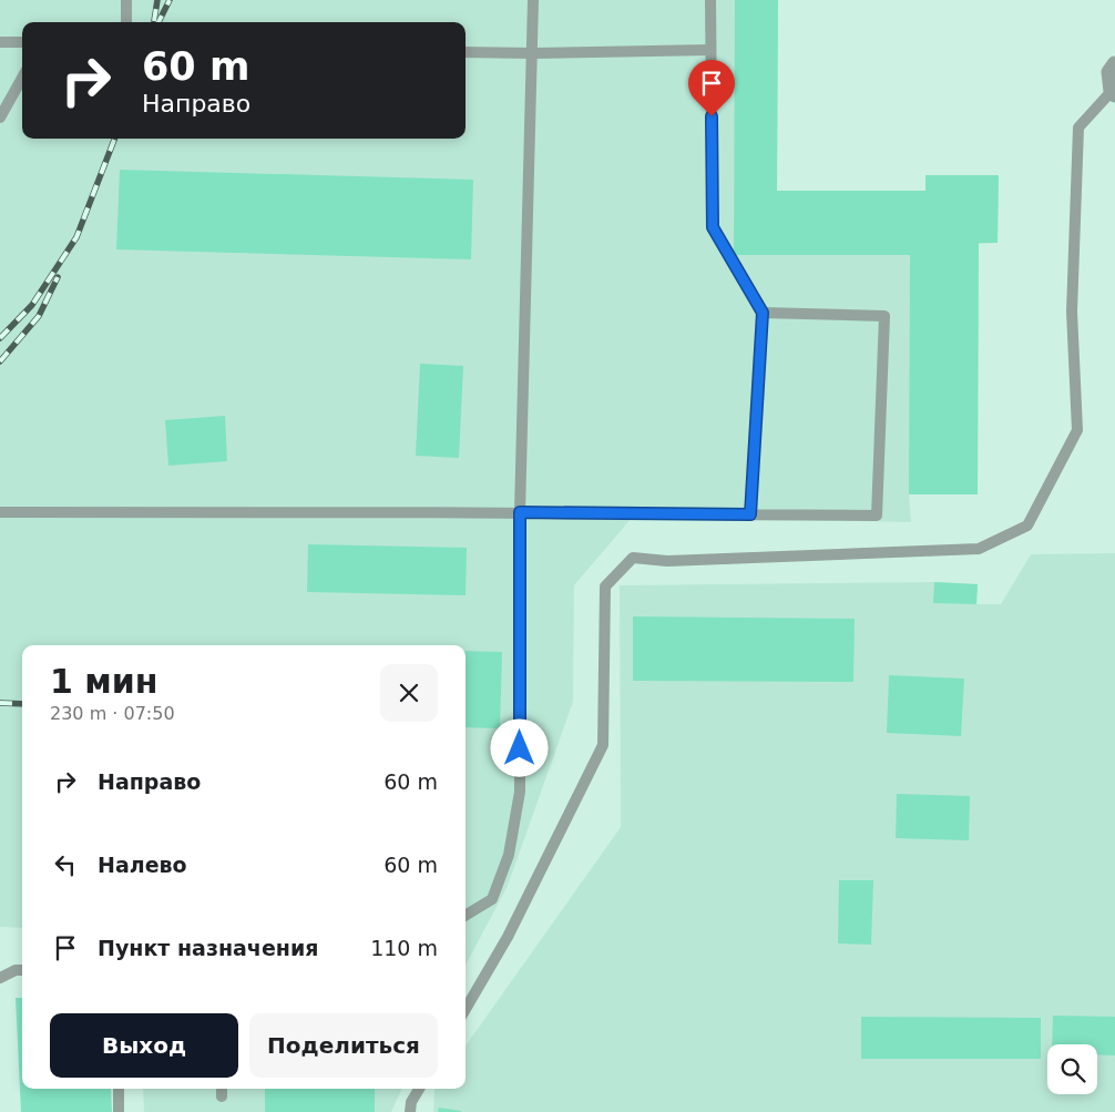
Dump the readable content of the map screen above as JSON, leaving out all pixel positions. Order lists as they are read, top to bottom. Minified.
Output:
{"page":{"turn":["60 m","Направо"],"heading":["1 мин","230 m · 07:50"],"list":[{"name":"Направо","value":"60 m"},{"name":"Налево","value":"60 m"},{"name":"Пункт назначения","value":"110 m"}],"buttons":["Выход","Поделиться"]}}
